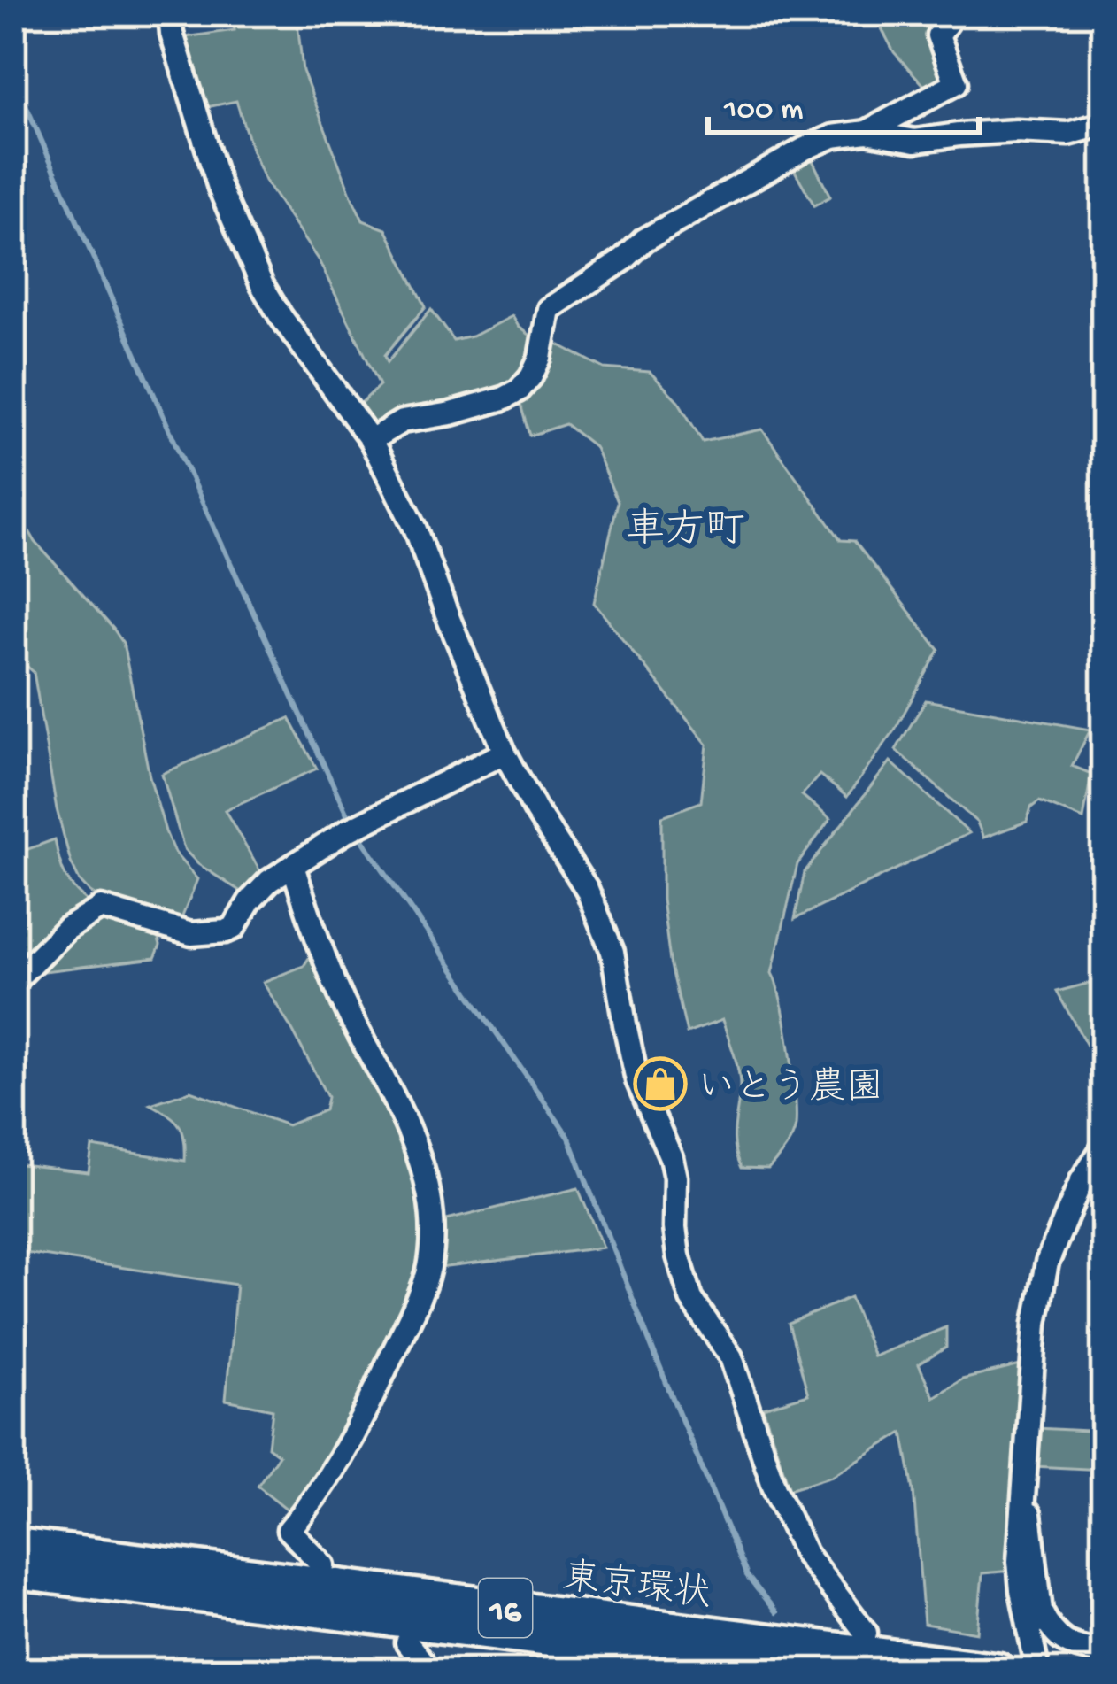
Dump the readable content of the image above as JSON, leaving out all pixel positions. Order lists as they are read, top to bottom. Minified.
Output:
{"streets":{"highway":["東京環状","16"]},"districts":["車方町"],"places":{"shop":["いとう農園"]},"scale_bar":"100 m"}
